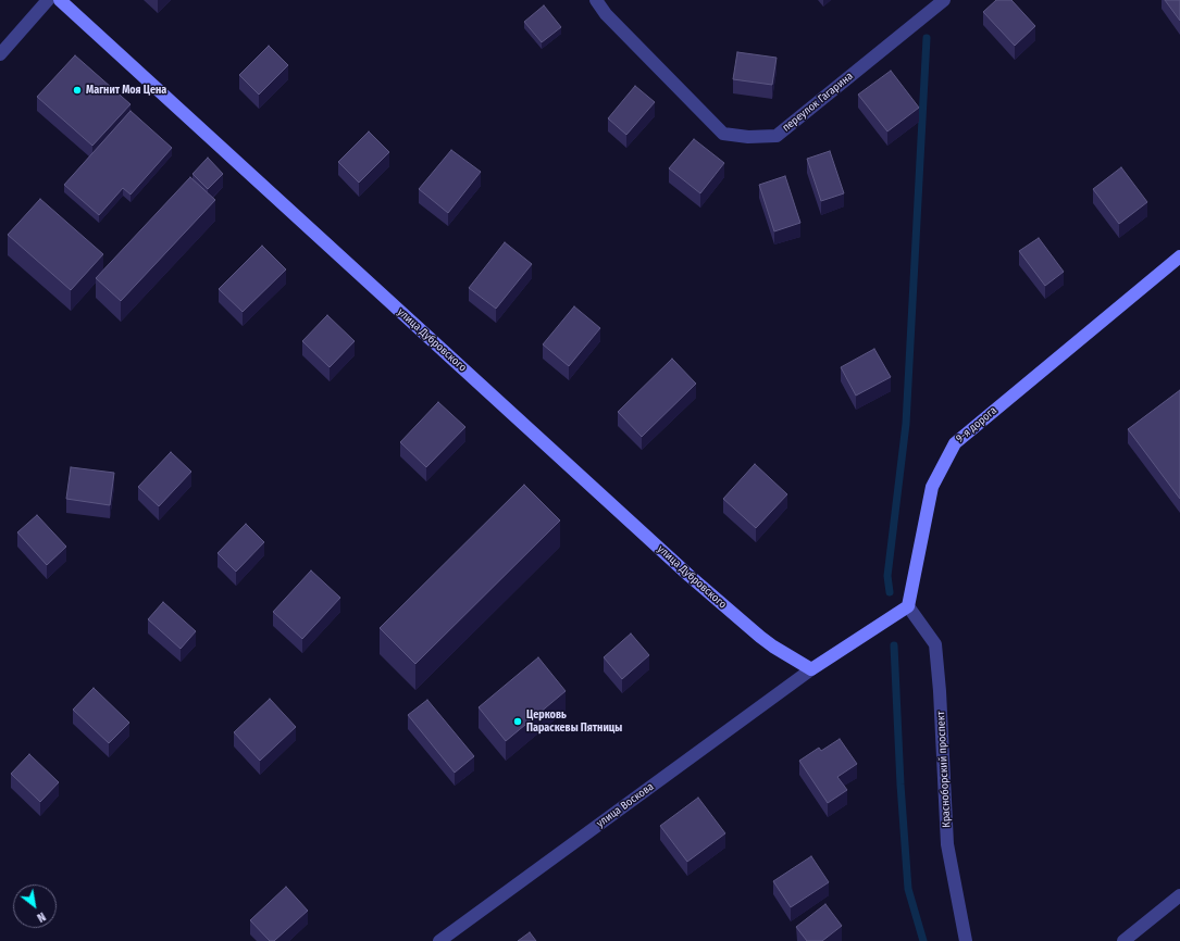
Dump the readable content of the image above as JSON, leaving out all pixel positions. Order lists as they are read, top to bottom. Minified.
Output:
{"streets":{"street":["переулок Гагарина","улица Дубровского","9-я дорога","Красноборский проспект","улица Воскова"]},"crossings":[["улица Дубровского","улица Воскова"],["9-я дорога","Красноборский проспект"]],"places":["Магнит Моя Цена","Церковь Параскевы Пятницы"],"north":"bottom right"}
